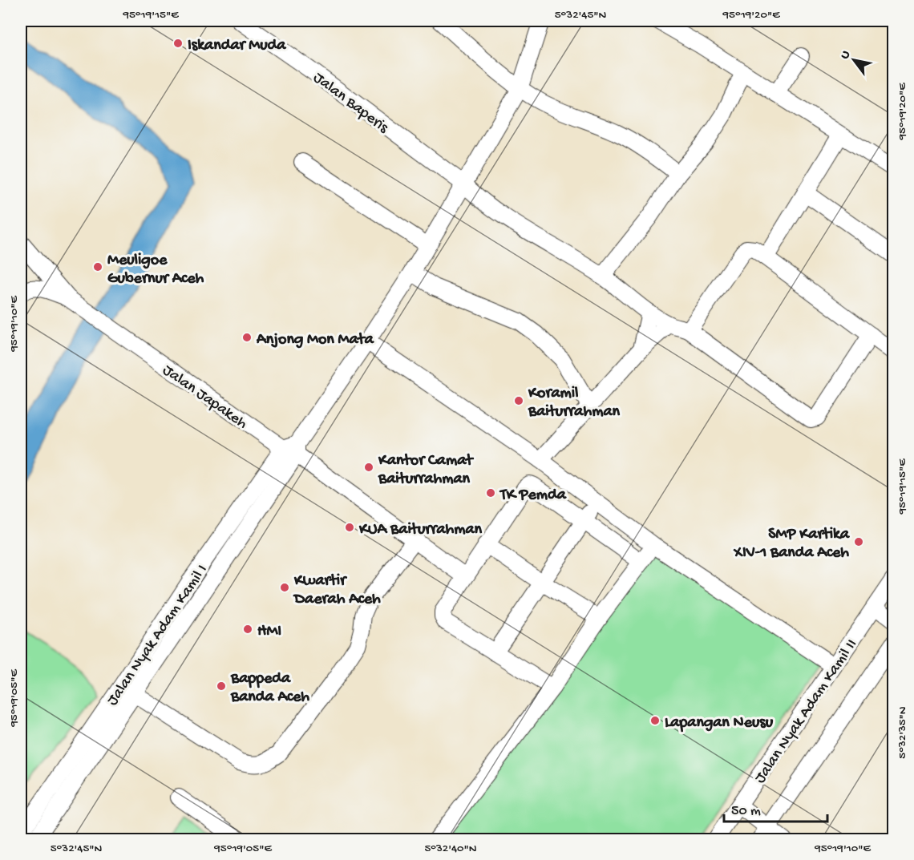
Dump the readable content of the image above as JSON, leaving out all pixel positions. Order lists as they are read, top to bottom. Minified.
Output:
{"streets":{"street":["Jalan Baperis","Jalan Japakeh","Jalan Nyak Adam Kamil I","Jalan Nyak Adam Kamil II"]},"crossings":[["Jalan Baperis","Jalan Nyak Adam Kamil I"],["Jalan Japakeh","Jalan Nyak Adam Kamil I"]],"places":["Iskandar Muda","Meuligoe Gubernur Aceh","Anjong Mon Mata","Koramil Baiturrahman","Kantor Camat Baiturrahman","TK Pemda","KUA Baiturrahman","SMP Kartika XIV-1 Banda Aceh","Kwartir Daerah Aceh","HMI","Bappeda Banda Aceh","Lapangan Neusu"],"scale_bar":"50 m","north":"top left","coordinates":["95°19'15\"E","5°32'45\"N","95°19'20\"E","95°19'10\"E","95°19'05\"E","5°32'35\"N","5°32'40\"N"]}
